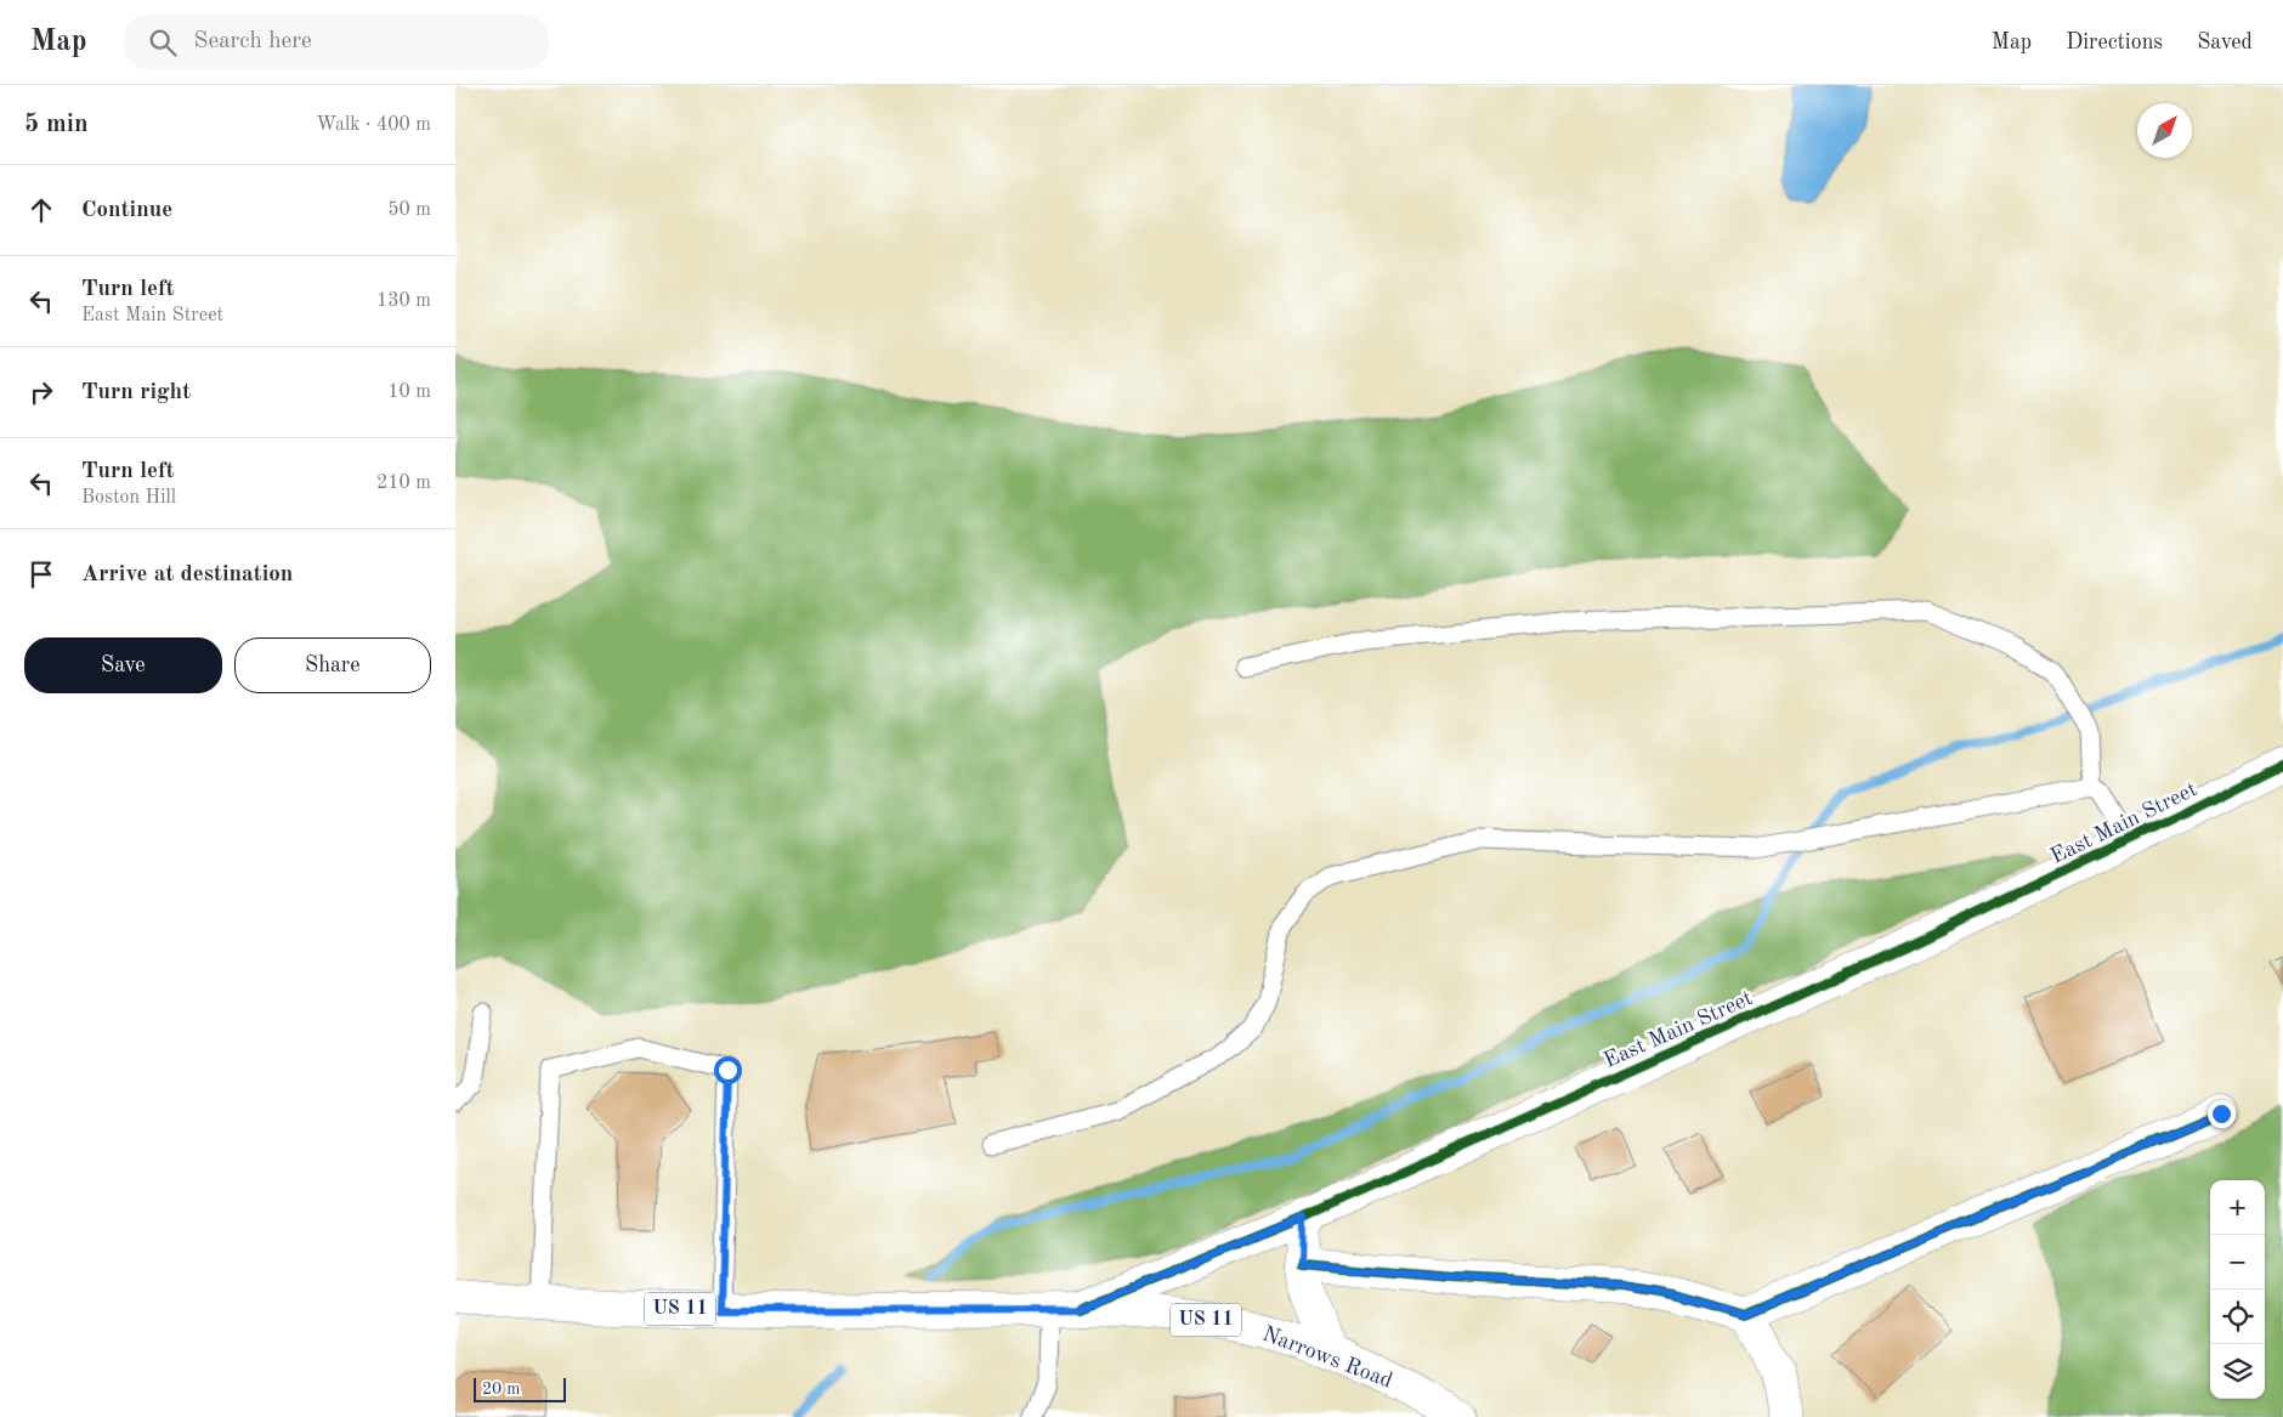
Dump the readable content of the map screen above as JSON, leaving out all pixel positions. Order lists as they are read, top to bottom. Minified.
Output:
{"streets":{"street":["East Main Street","US 11","Narrows Road"]},"crossings":[["East Main Street","Narrows Road"]],"scale_bar":"20 m","north":"top right","page":{"header":"Map","search":"Search here","nav":["Map","Directions","Saved"],"heading":["5 min","Walk · 400 m"],"list":[["Continue","50 m"],["Turn left","East Main Street","130 m"],["Turn right","10 m"],["Turn left","Boston Hill","210 m"],"Arrive at destination"],"buttons":["Save","Share"],"map_buttons":["+","−"],"scale":"20 m"}}
